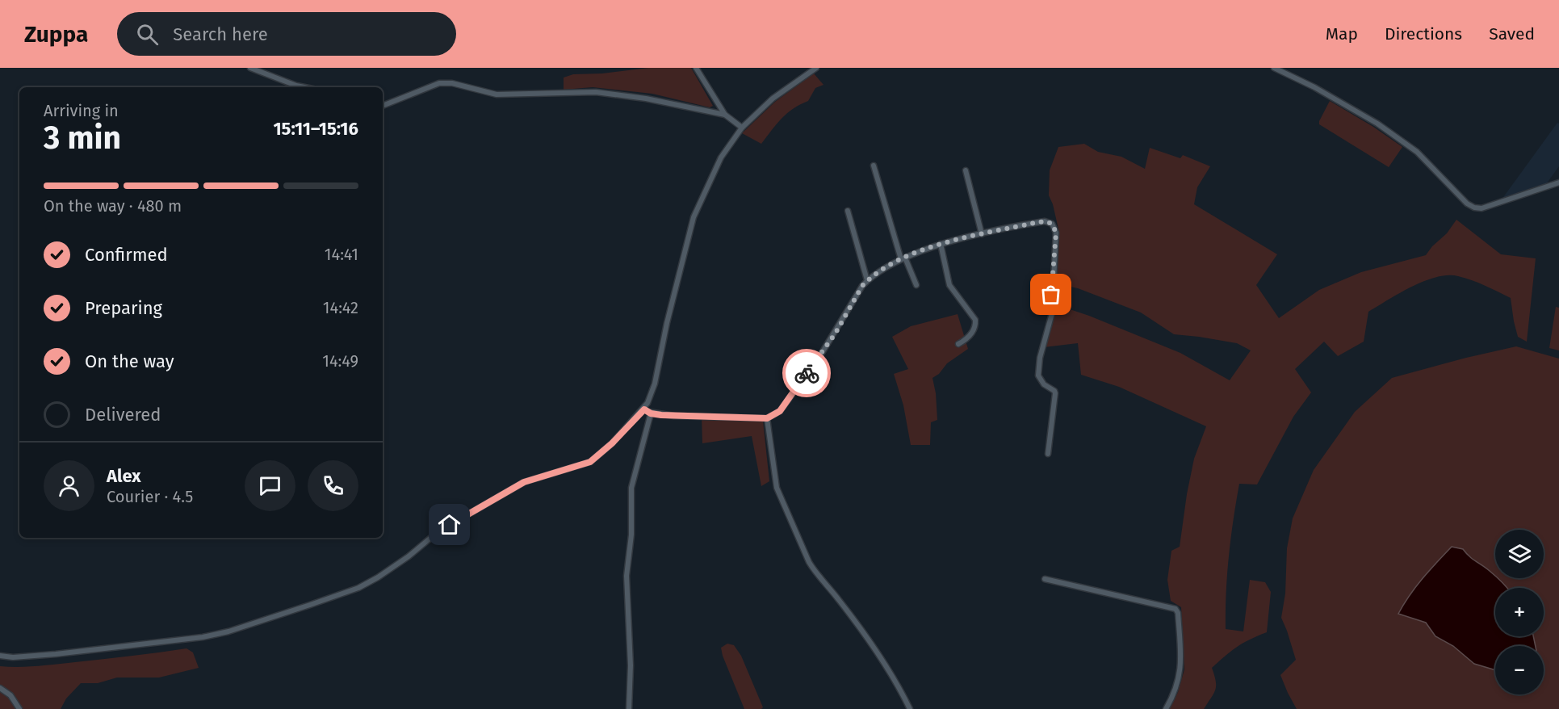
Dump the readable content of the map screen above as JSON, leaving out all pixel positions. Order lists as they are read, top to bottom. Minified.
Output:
{"page":{"header":"Zuppa","search":"Search here","nav":["Map","Directions","Saved"],"heading":["3 min","Arriving in","15:11–15:16"],"panel":["Alex","Courier · 4.5"],"bar":"On the way · 480 m","list":[["Confirmed","14:41"],["Preparing","14:42"],["On the way","14:49"],"Delivered"],"map_buttons":["+","−"]}}
